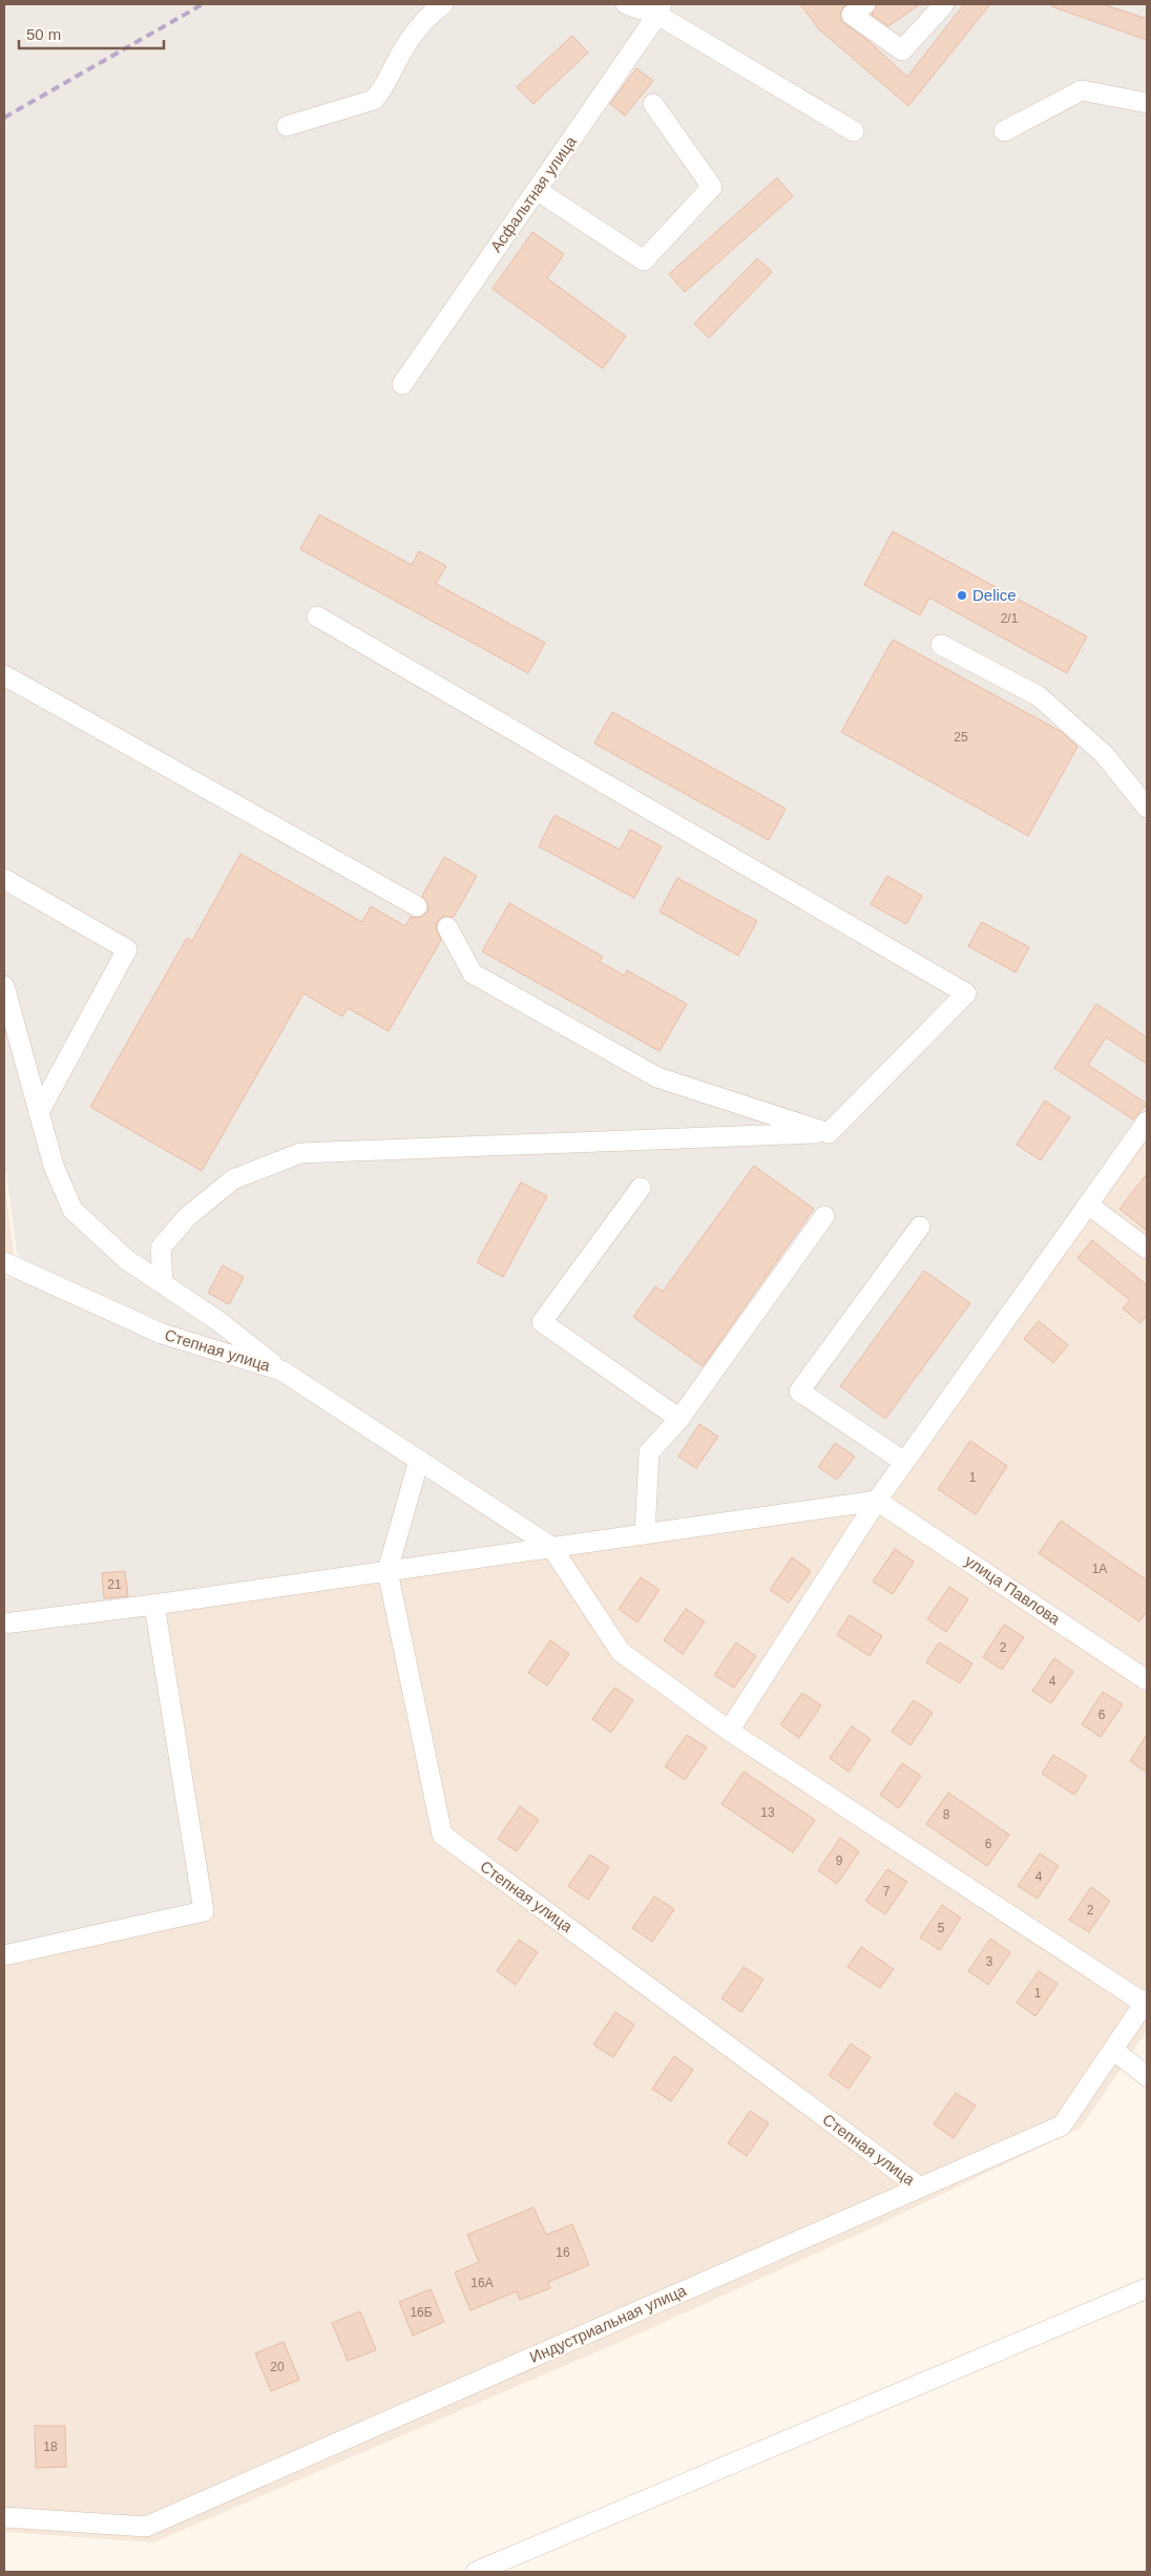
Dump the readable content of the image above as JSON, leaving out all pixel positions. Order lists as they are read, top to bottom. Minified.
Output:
{"streets":{"street":["Асфальтная улица","Степная улица","улица Павлова","Индустриальная улица"]},"crossings":[["Степная улица","Индустриальная улица"]],"places":["Delice"],"house_numbers":["2/1","25","1","1А","21","2","4","6","13","8","6","9","4","7","2","5","3","1","16","16А","16Б","20","18"],"scale_bar":"50 m"}
